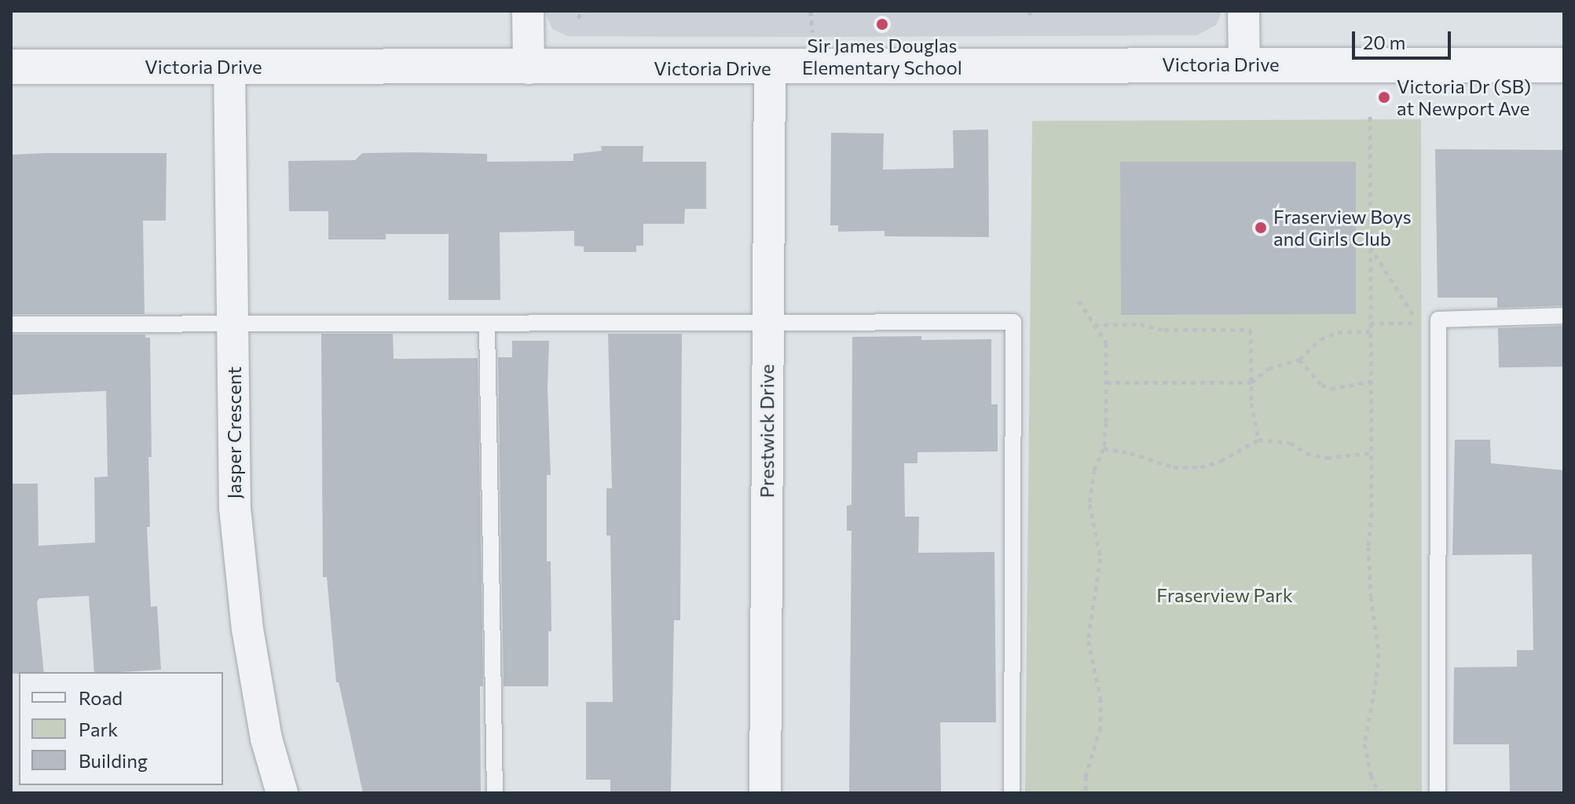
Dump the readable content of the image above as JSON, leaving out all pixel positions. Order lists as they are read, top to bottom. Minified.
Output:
{"streets":{"street":["Victoria Drive","Prestwick Drive","Jasper Crescent"]},"crossings":[["Victoria Drive","Prestwick Drive"],["Victoria Drive","Jasper Crescent"]],"parks":["Fraserview Park"],"places":["Sir James Douglas Elementary School","Victoria Dr (SB) at Newport Ave","Fraserview Boys and Girls Club"],"legend":["Road","Park","Building"],"scale_bar":"20 m"}
